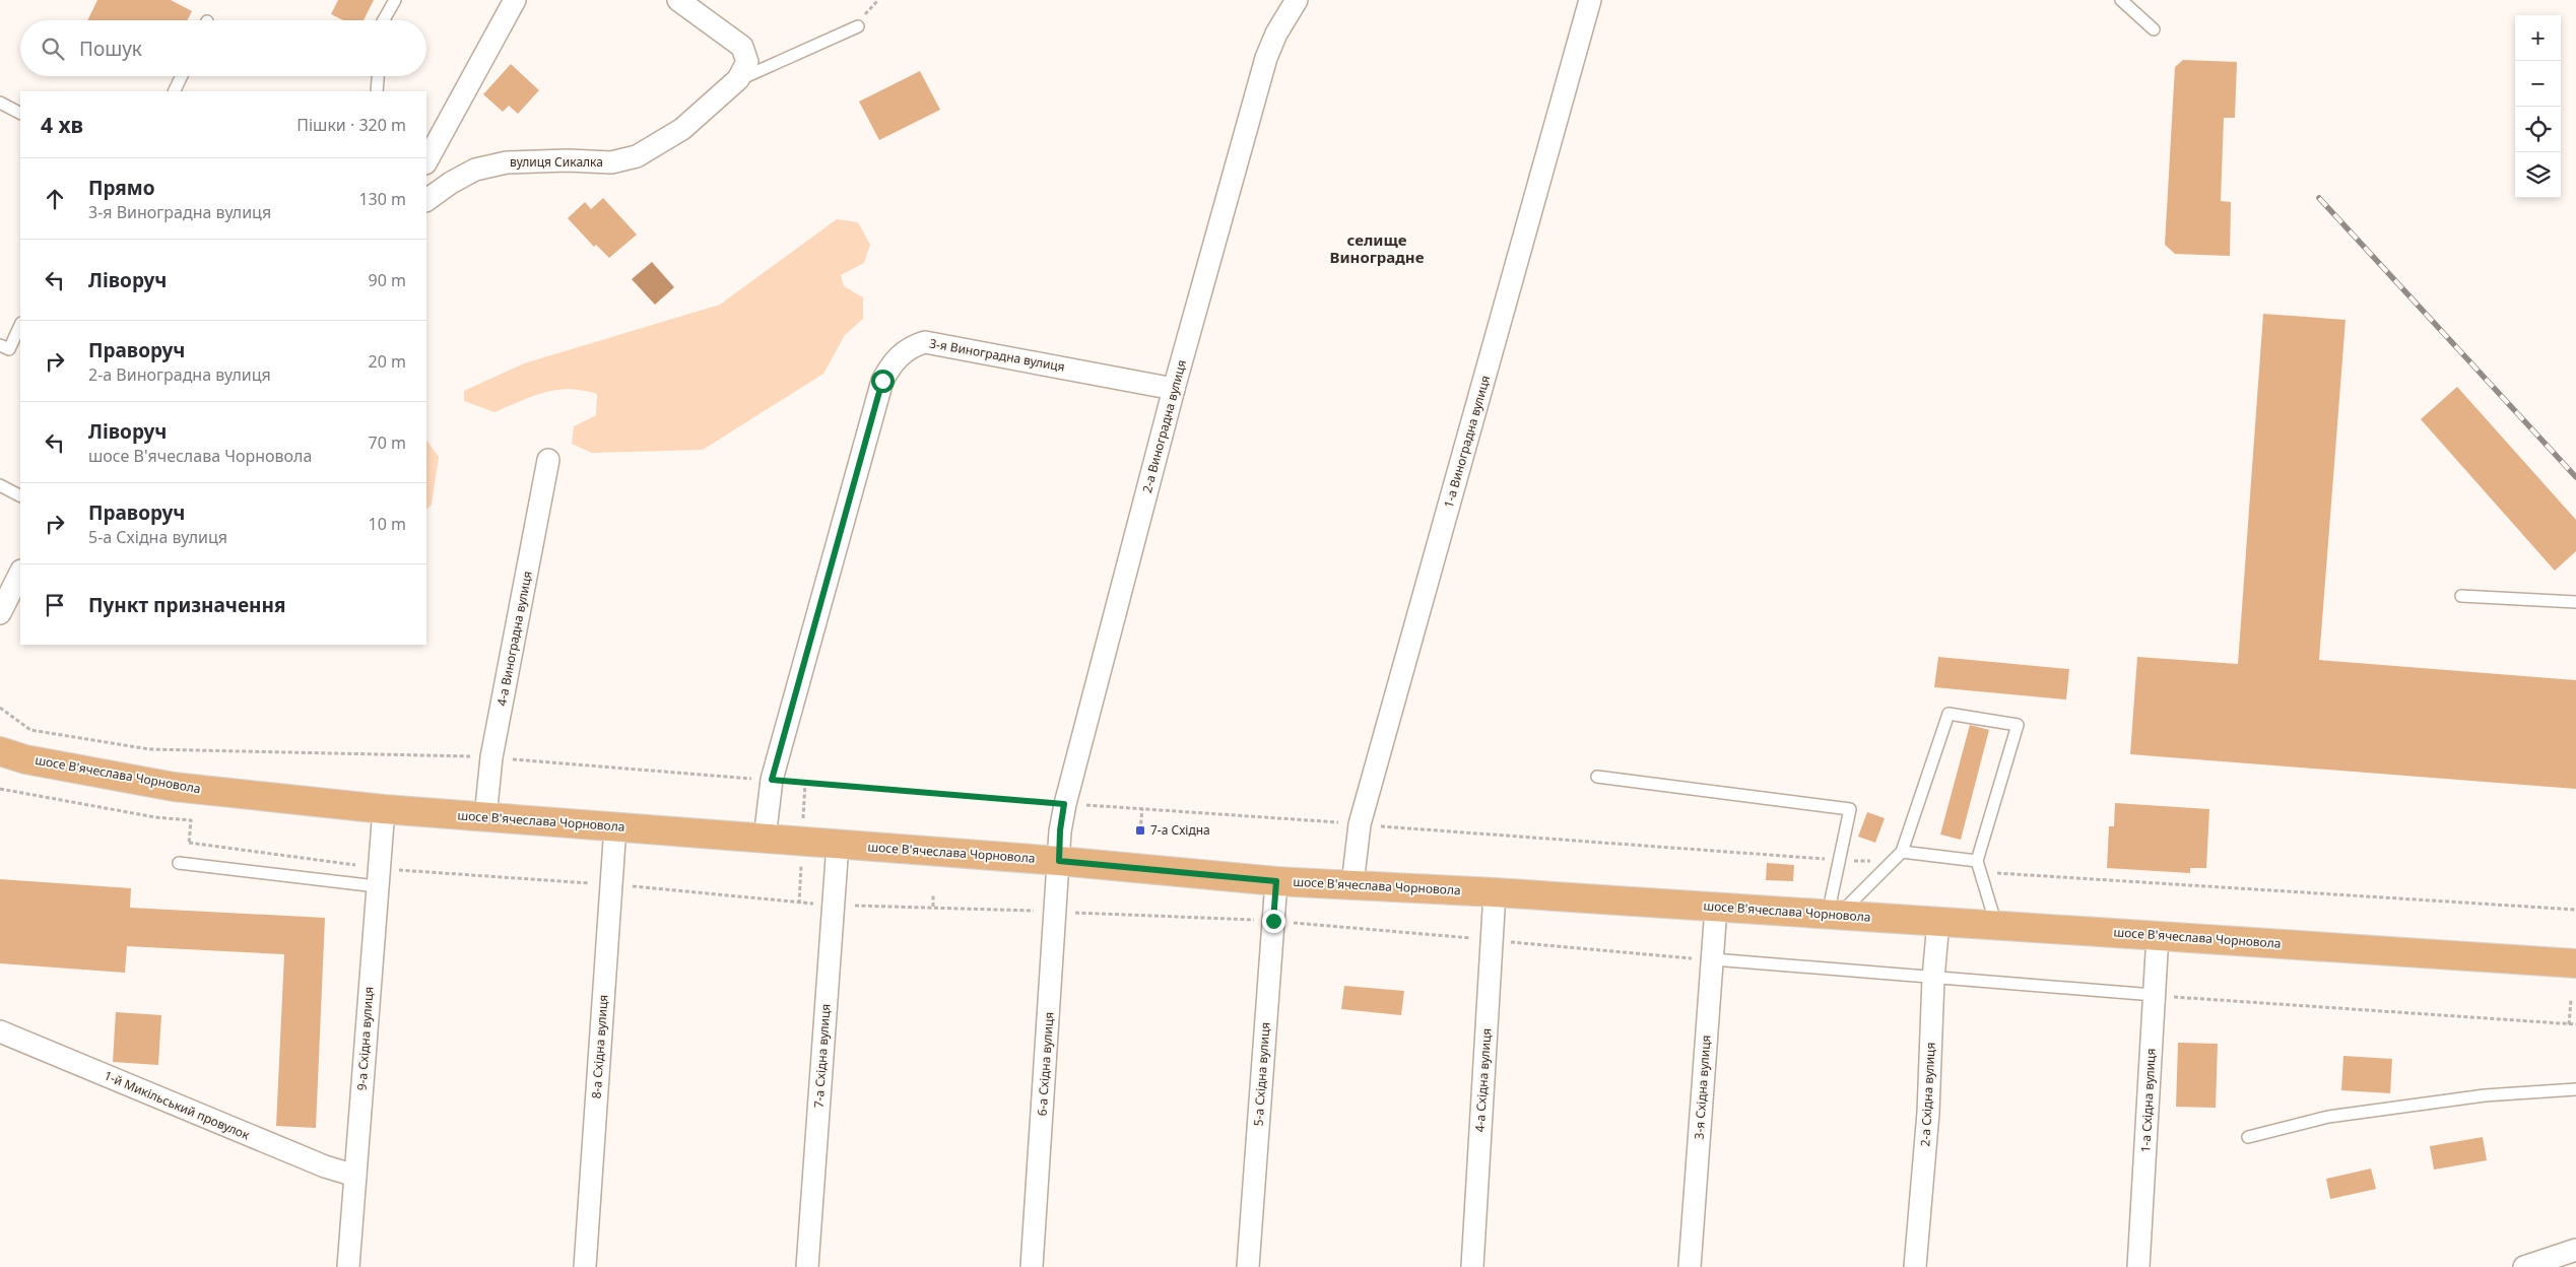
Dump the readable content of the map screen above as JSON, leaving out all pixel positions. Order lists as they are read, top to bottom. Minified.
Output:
{"streets":{"main road":["шосе В'ячеслава Чорновола"],"street":["вулиця Сикалка","3-я Виноградна вулиця","2-а Виноградна вулиця","1-а Виноградна вулиця","4-а Виноградна вулиця","9-а Східна вулиця","8-а Східна вулиця","7-а Східна вулиця","6-а Східна вулиця","5-а Східна вулиця","4-а Східна вулиця","3-я Східна вулиця","2-а Східна вулиця","1-а Східна вулиця","1-й Микільський провулок"]},"crossings":[["3-я Виноградна вулиця","2-а Виноградна вулиця"],["3-я Виноградна вулиця","шосе В'ячеслава Чорновола"],["2-а Виноградна вулиця","шосе В'ячеслава Чорновола"],["2-а Виноградна вулиця","6-а Східна вулиця"],["1-а Виноградна вулиця","шосе В'ячеслава Чорновола"],["4-а Виноградна вулиця","шосе В'ячеслава Чорновола"],["шосе В'ячеслава Чорновола","9-а Східна вулиця"],["шосе В'ячеслава Чорновола","8-а Східна вулиця"],["шосе В'ячеслава Чорновола","7-а Східна вулиця"],["шосе В'ячеслава Чорновола","6-а Східна вулиця"],["шосе В'ячеслава Чорновола","5-а Східна вулиця"],["шосе В'ячеслава Чорновола","4-а Східна вулиця"],["шосе В'ячеслава Чорновола","3-я Східна вулиця"],["шосе В'ячеслава Чорновола","2-а Східна вулиця"],["шосе В'ячеслава Чорновола","1-а Східна вулиця"],["9-а Східна вулиця","1-й Микільський провулок"]],"districts":["селище Виноградне"],"places":{"transit":["7-а Східна"]},"page":{"map_buttons":["+","−"],"search":"Пошук","heading":["4 хв","Пішки · 320 m"],"list":[["Прямо","3-я Виноградна вулиця","130 m"],["Ліворуч","90 m"],["Праворуч","2-а Виноградна вулиця","20 m"],["Ліворуч","шосе В'ячеслава Чорновола","70 m"],["Праворуч","5-а Східна вулиця","10 m"],"Пункт призначення"]}}
